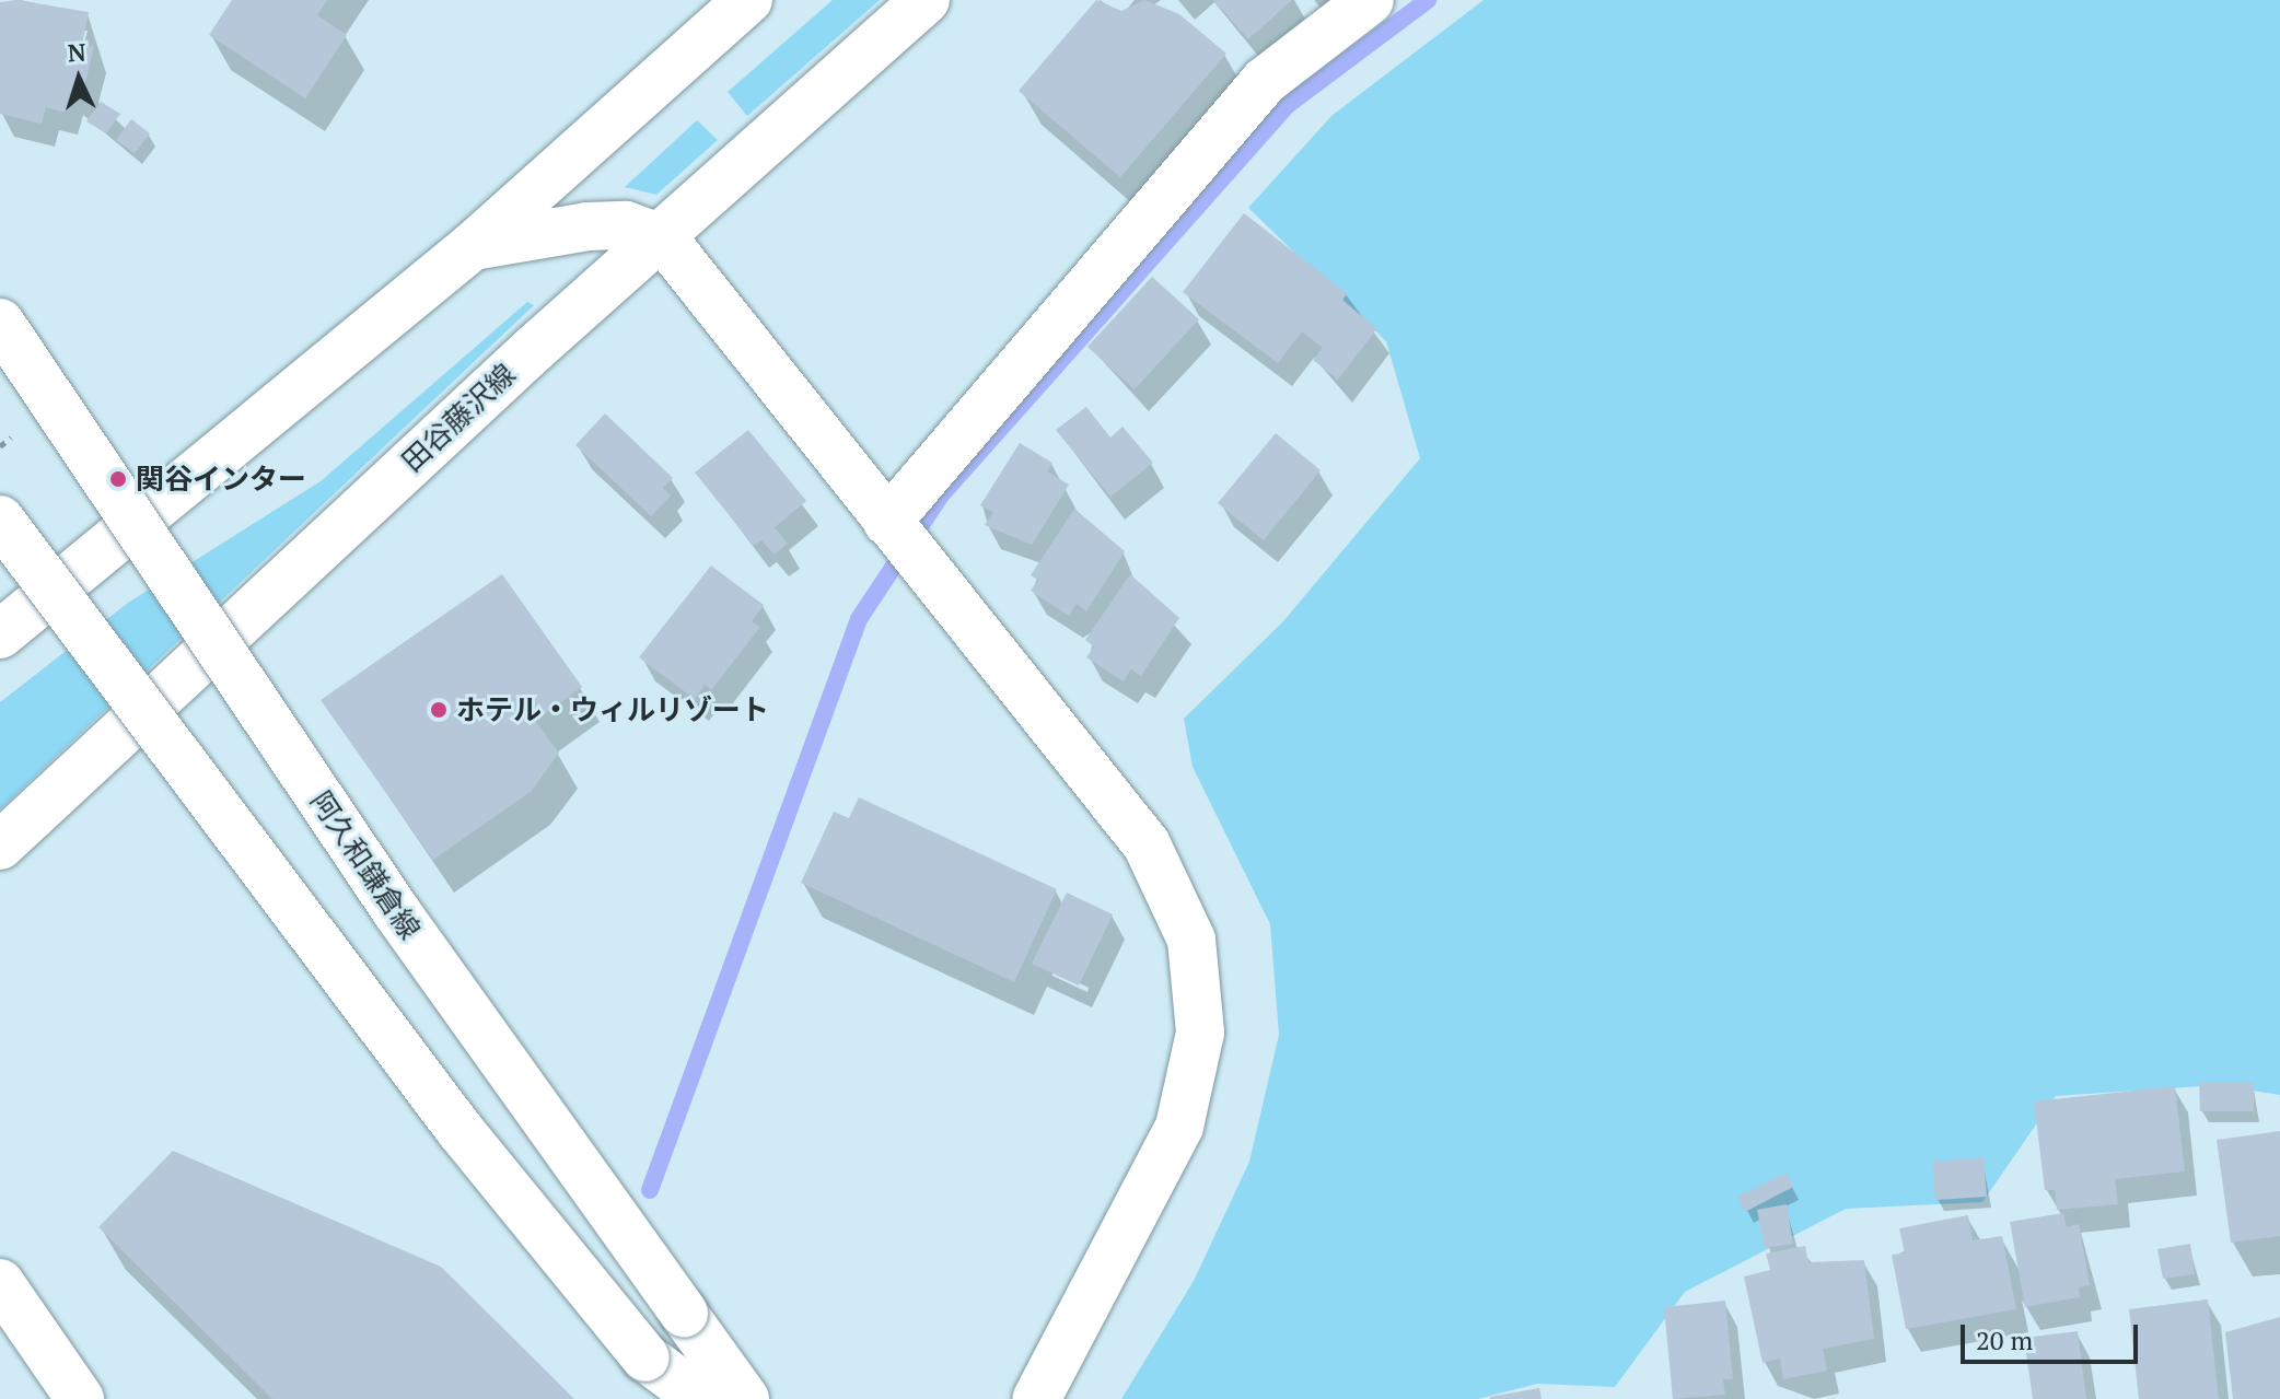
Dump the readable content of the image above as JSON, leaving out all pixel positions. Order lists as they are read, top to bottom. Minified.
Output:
{"streets":{"main road":["田谷藤沢線","阿久和鎌倉線"]},"places":["関谷インター","ホテル・ウィルリゾート"],"scale_bar":"20 m","north":"top"}
